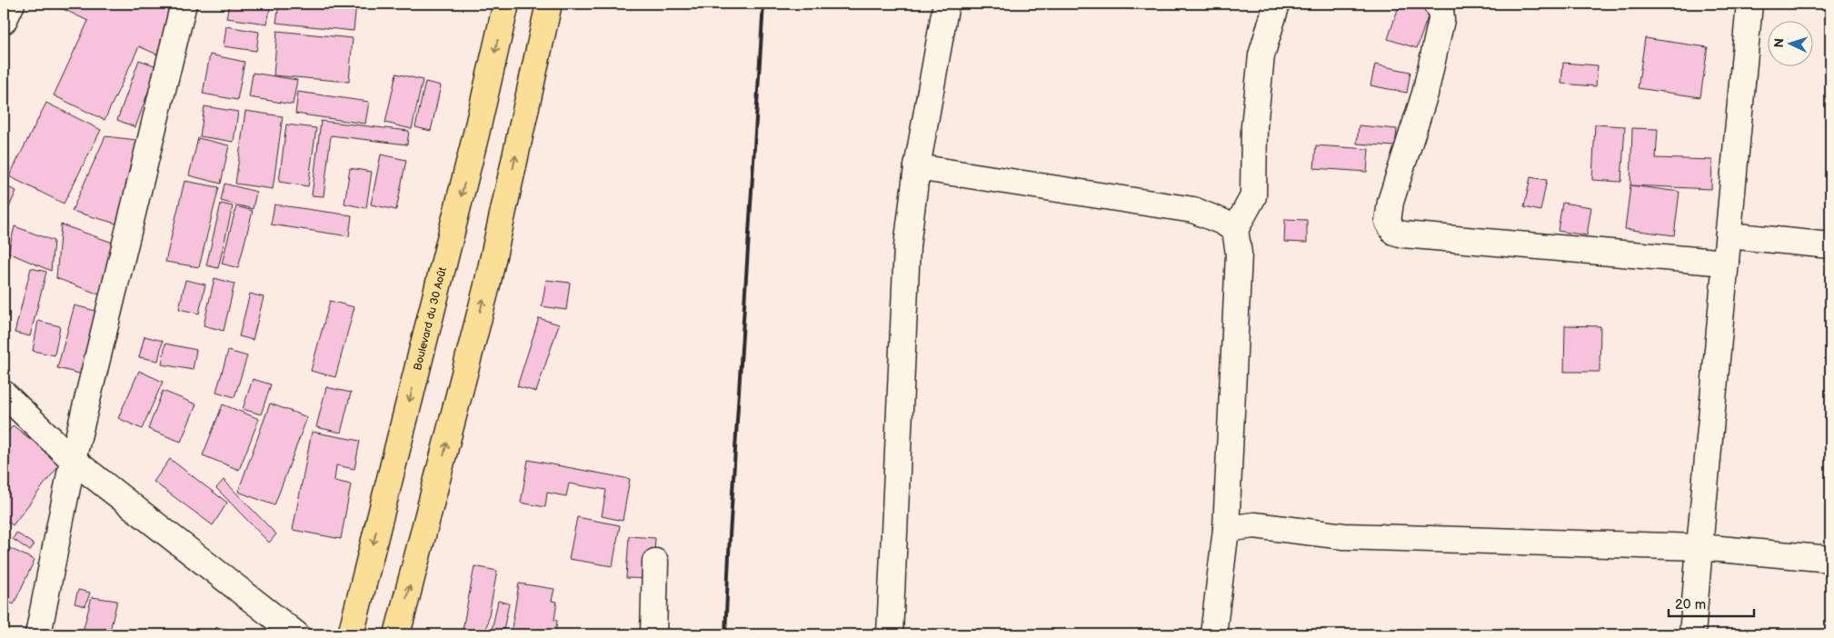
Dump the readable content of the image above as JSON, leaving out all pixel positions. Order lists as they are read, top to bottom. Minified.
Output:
{"streets":{"highway":["Boulevard du 30 Août"]},"scale_bar":"20 m","north":"left"}
